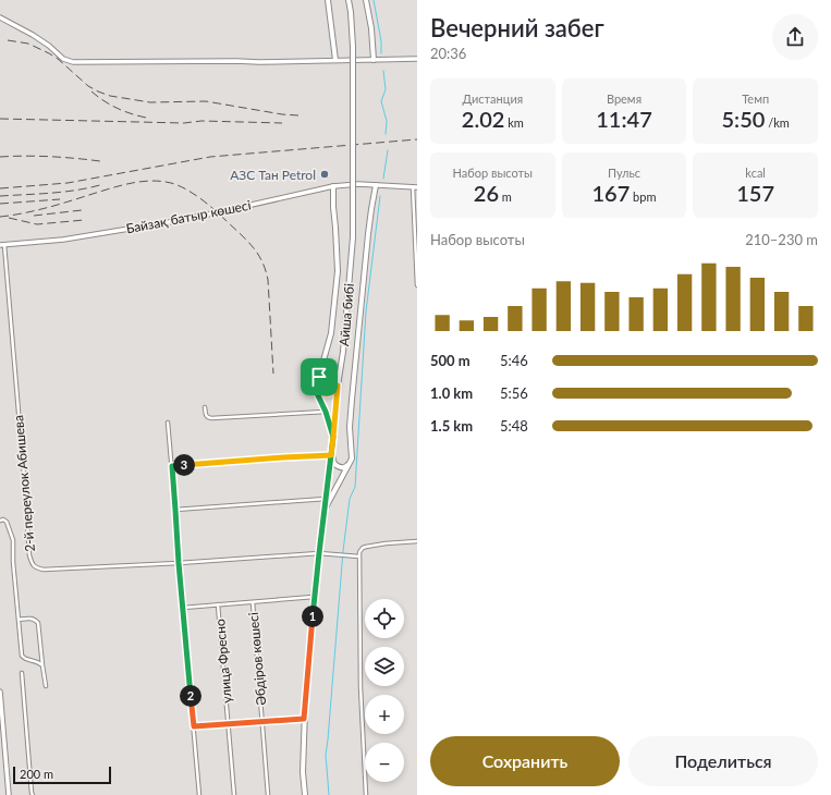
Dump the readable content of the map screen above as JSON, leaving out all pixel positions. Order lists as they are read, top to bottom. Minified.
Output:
{"streets":{"main road":["Айша бибі"],"street":["Байзақ батыр көшесі","2-й переулок Абишева","Әбдіров көшесі","улица Фресно"]},"crossings":[["Байзақ батыр көшесі","2-й переулок Абишева"],["Айша бибі","2-й переулок Абишева"]],"places":["АЗС Тан Petrol"],"scale_bar":"200 m","page":{"heading":["Вечерний забег","20:36"],"stats":[["Дистанция","2.02 km"],["Время","11:47"],["Темп","5:50 /km"],["Набор высоты","26 m"],["Пульс","167 bpm"],["kcal","157"]],"chart":["Набор высоты","210–230 m"],"list":[{"name":"500 m","note":"5:46"},{"name":"1.0 km","note":"5:56"},{"name":"1.5 km","note":"5:48"}],"pins":["3","1","2"],"map_buttons":["+","−"],"buttons":["Сохранить","Поделиться"],"scale":"200 m"}}
